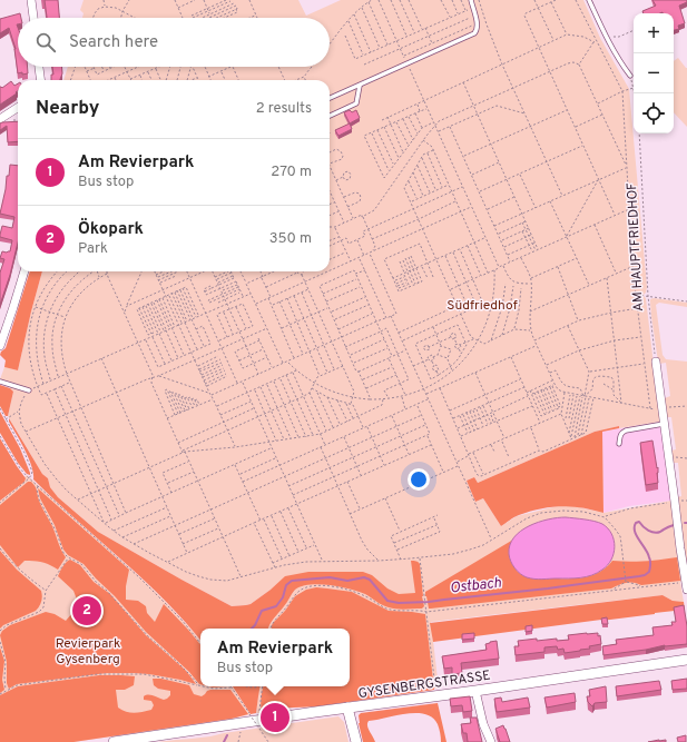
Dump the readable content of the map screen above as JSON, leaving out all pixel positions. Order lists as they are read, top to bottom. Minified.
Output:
{"streets":{"street":["GYSENBERGSTRASSE"],"path":["AM HAUPTFRIEDHOF"]},"water":["Ostbach"],"parks":["Südfriedhof","Revierpark Gysenberg"],"page":{"map_buttons":["+","−"],"search":"Search here","heading":["Nearby","2 results"],"list":[{"mark":"1","name":"Am Revierpark","note":"Bus stop","value":"270 m"},{"mark":"2","name":"Ökopark","note":"Park","value":"350 m"}],"pins":["2","1"],"popup":["Am Revierpark","Bus stop"]}}
